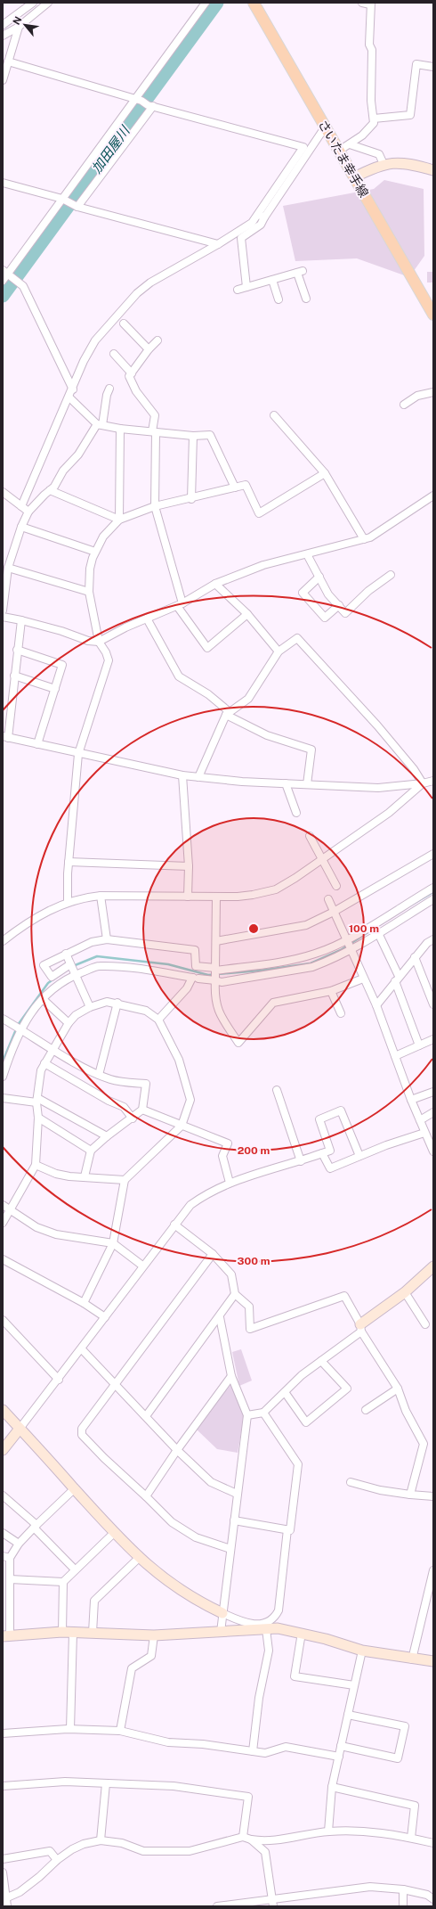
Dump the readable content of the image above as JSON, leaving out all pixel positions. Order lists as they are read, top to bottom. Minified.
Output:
{"streets":{"main road":["さいたま幸手線"]},"water":["加田屋川"],"north":"top left","rings":["100 m","200 m","300 m"]}
